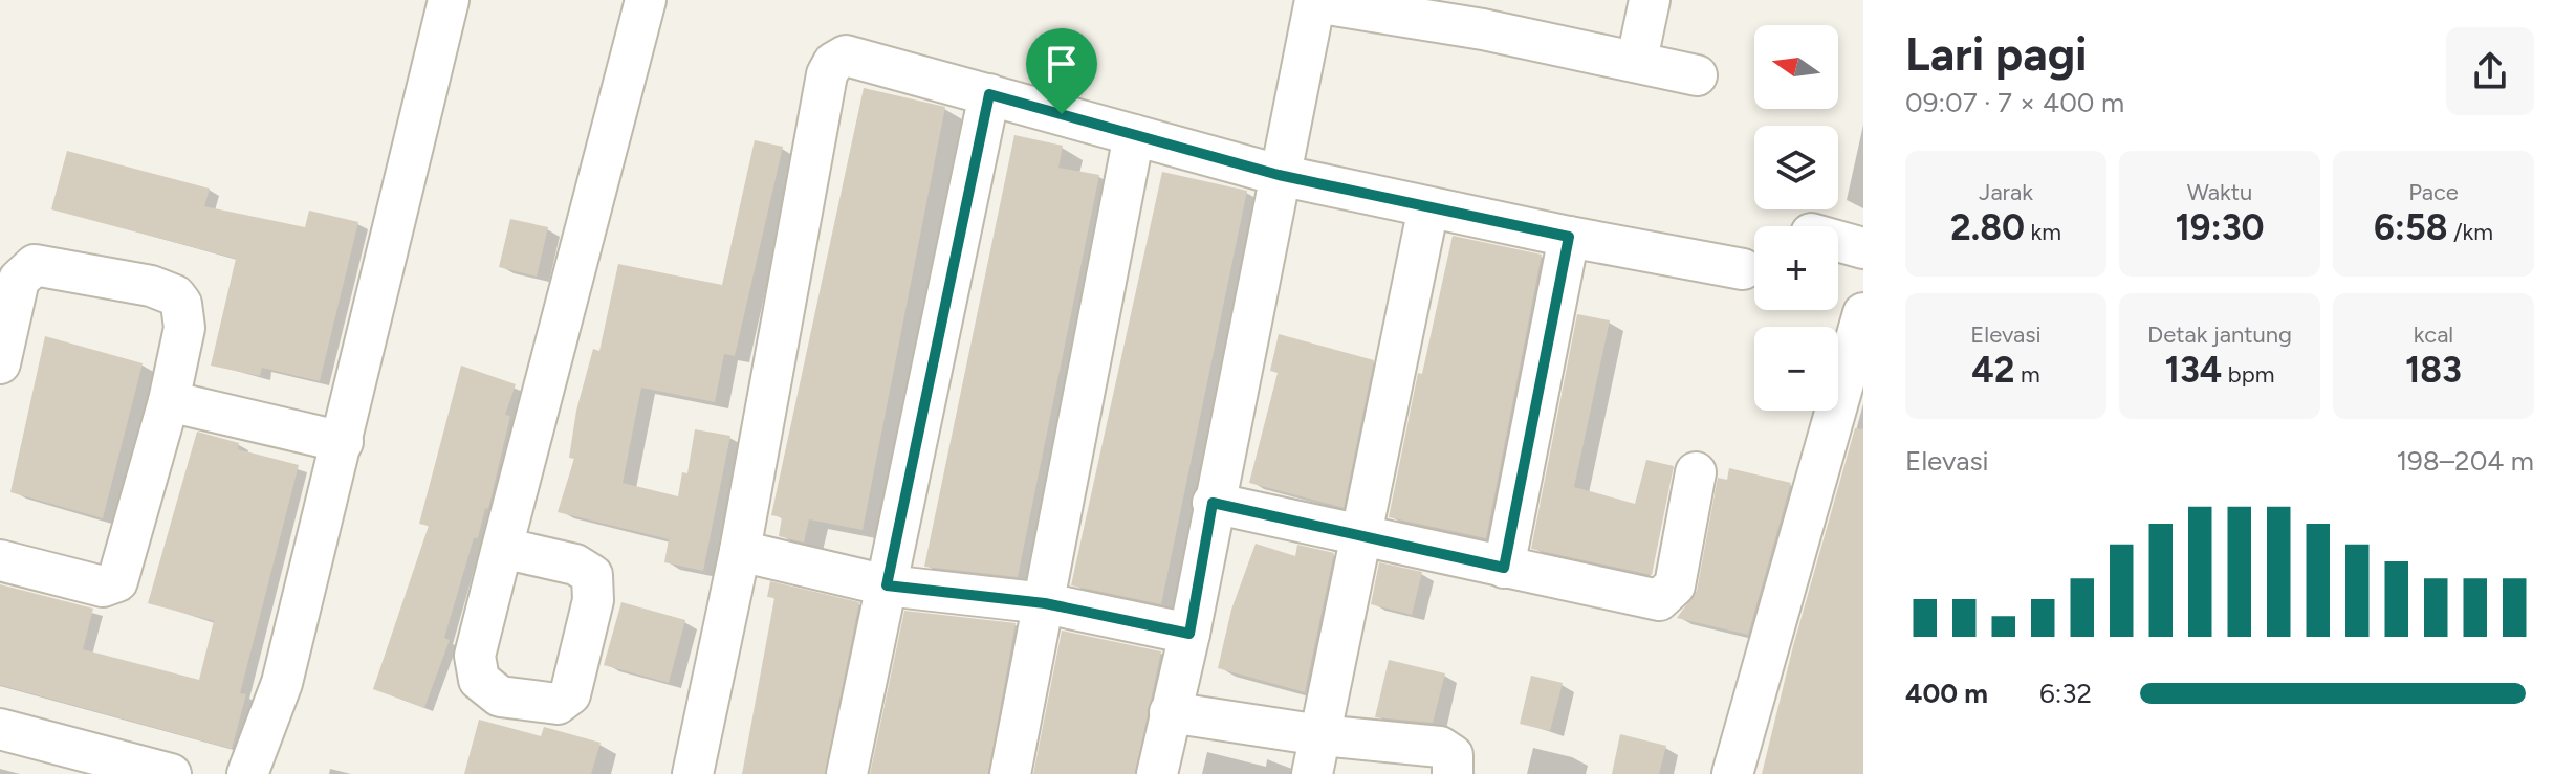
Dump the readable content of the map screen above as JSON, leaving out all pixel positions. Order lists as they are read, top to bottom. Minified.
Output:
{"north":"left","page":{"heading":["Lari pagi","09:07 · 7 × 400 m"],"map_buttons":["+","−"],"stats":[["Jarak","2.80 km"],["Waktu","19:30"],["Pace","6:58 /km"],["Elevasi","42 m"],["Detak jantung","134 bpm"],["kcal","183"]],"chart":["Elevasi","198–204 m"],"list":[{"name":"400 m","note":"6:32"}]}}
